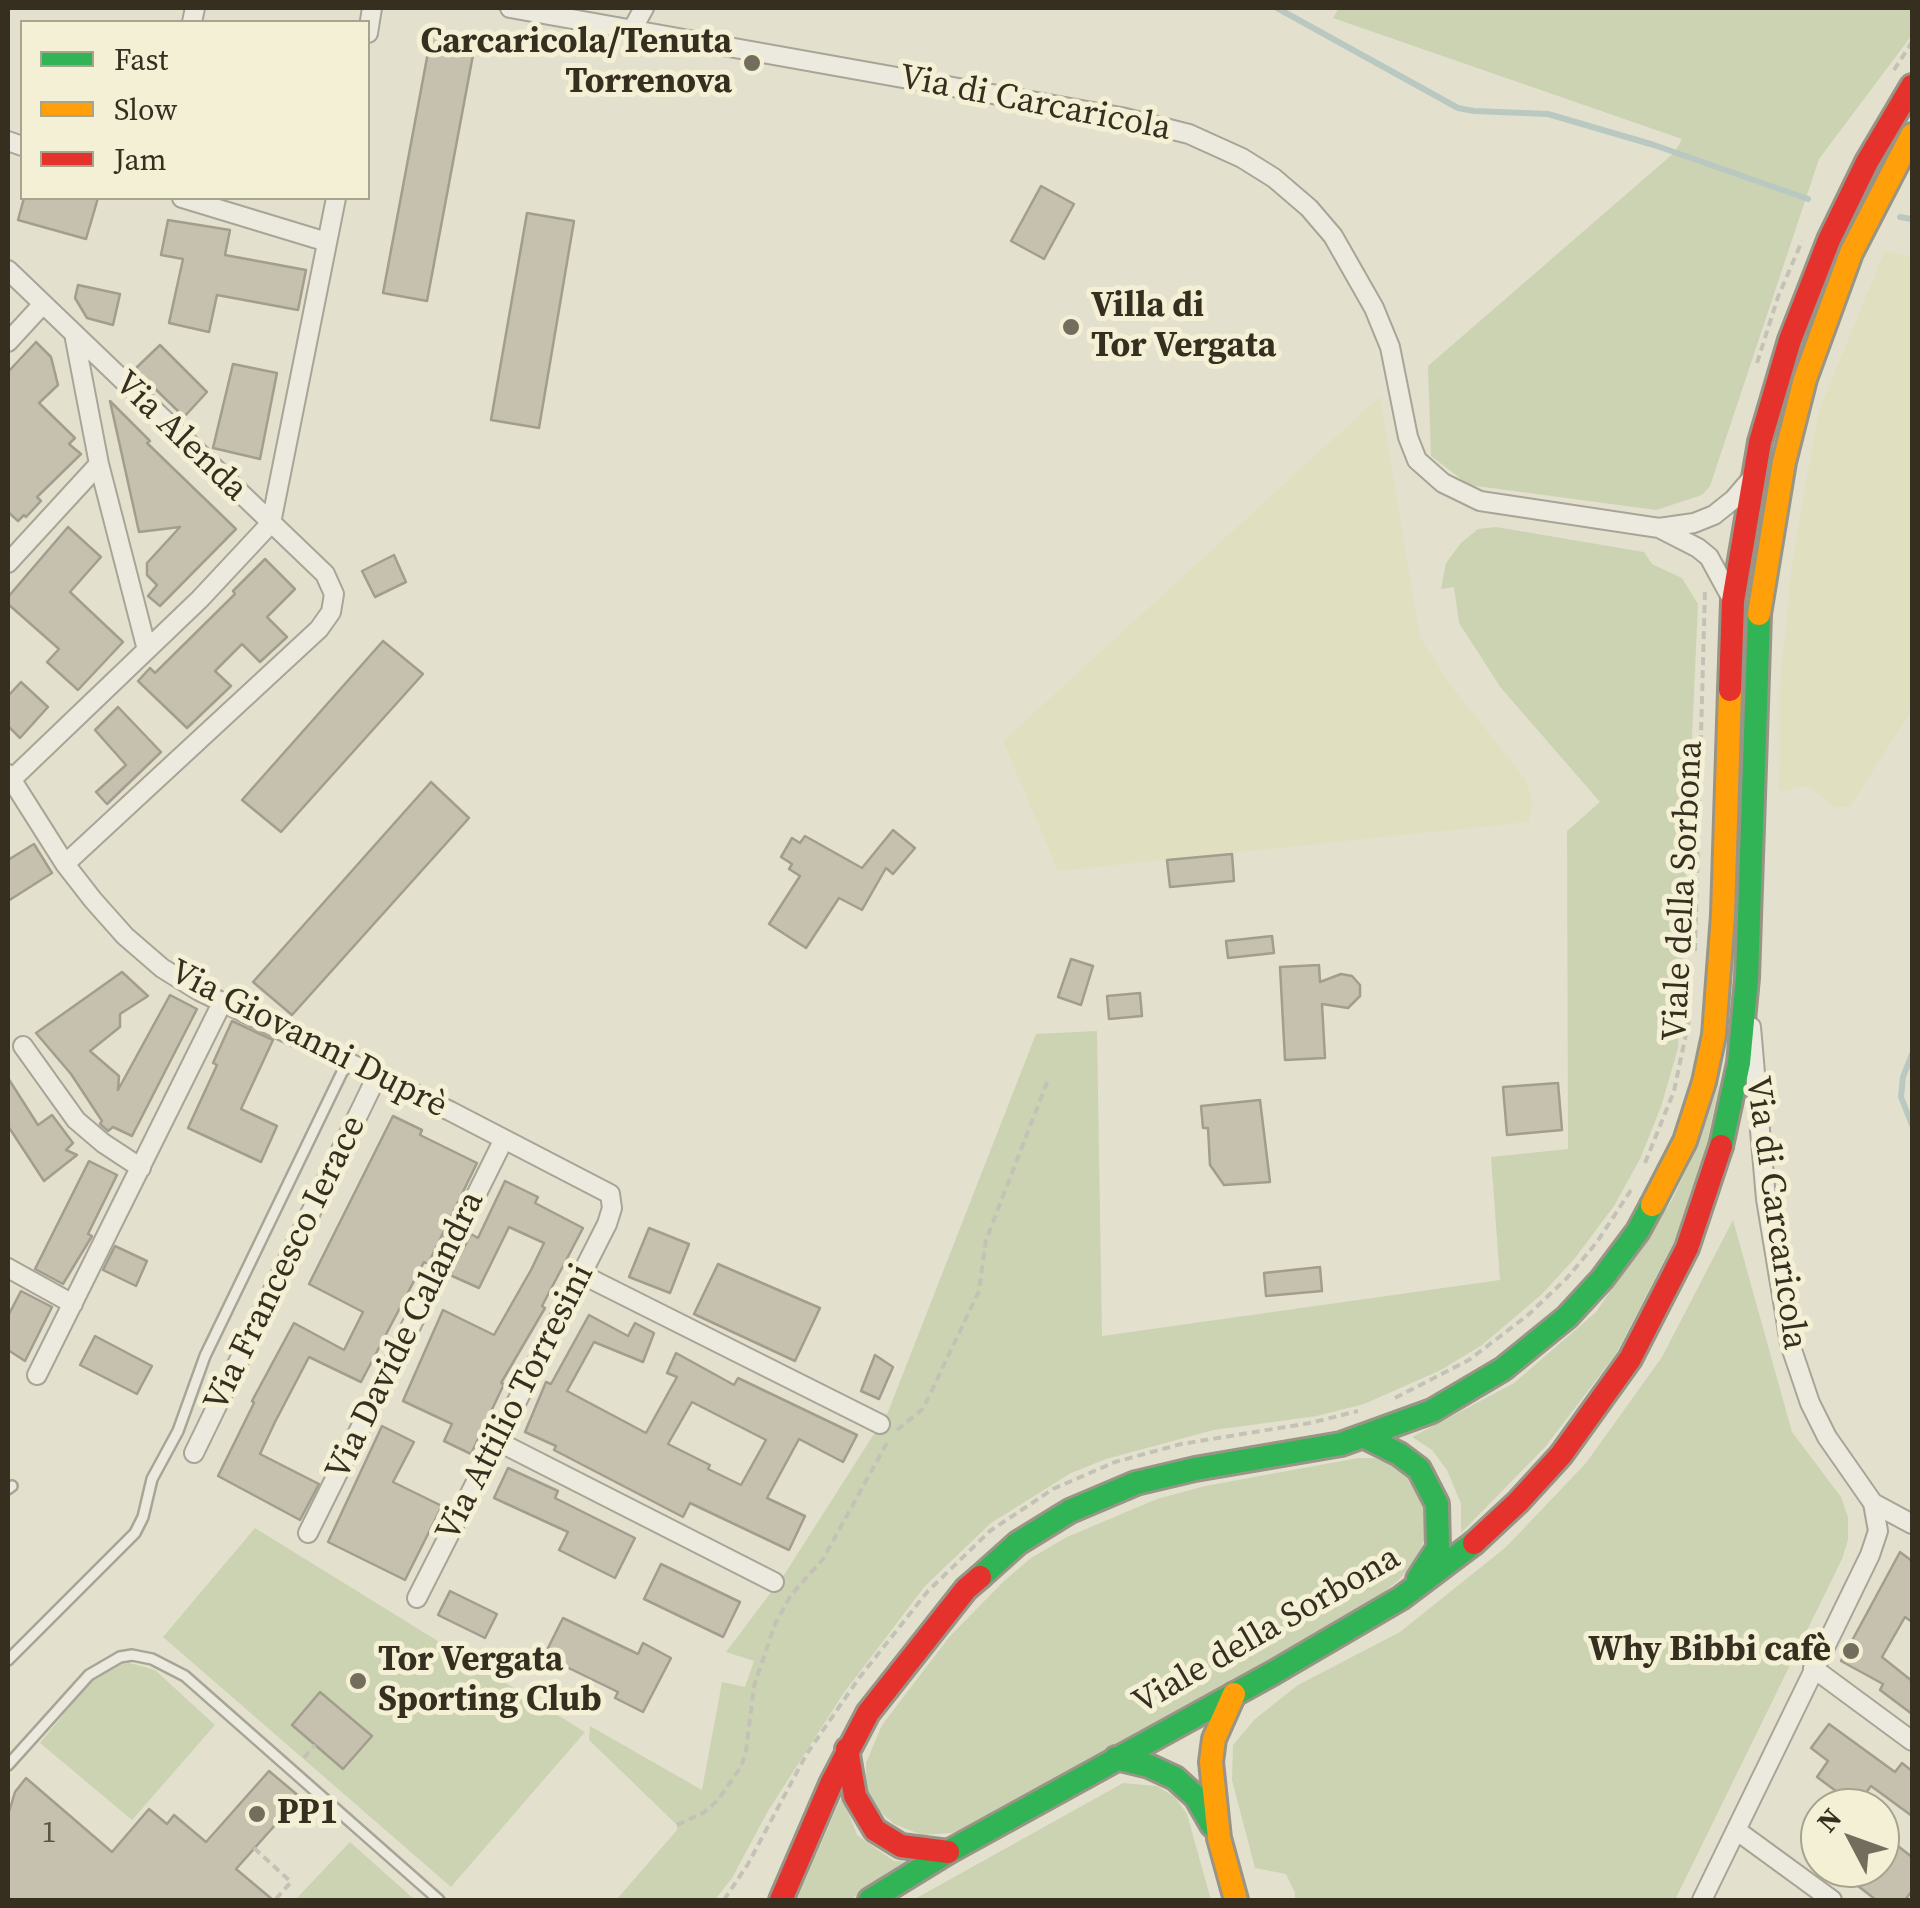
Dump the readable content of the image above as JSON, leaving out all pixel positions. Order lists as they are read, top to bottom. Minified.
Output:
{"streets":{"street":["Via di Carcaricola","Via Alenda","Viale della Sorbona","Via Giovanni Duprè","Via Francesco Ierace","Via Davide Calandra","Via Attilio Torresini"]},"crossings":[["Via di Carcaricola","Viale della Sorbona"],["Via Alenda","Via Giovanni Duprè"],["Via Giovanni Duprè","Via Francesco Ierace"],["Via Giovanni Duprè","Via Davide Calandra"],["Via Giovanni Duprè","Via Attilio Torresini"]],"places":["Carcaricola/Tenuta Torrenova","Villa di Tor Vergata","Why Bibbi cafè","Tor Vergata Sporting Club","PP1"],"house_numbers":["1"],"legend":["Fast","Slow","Jam"],"north":"top left"}
